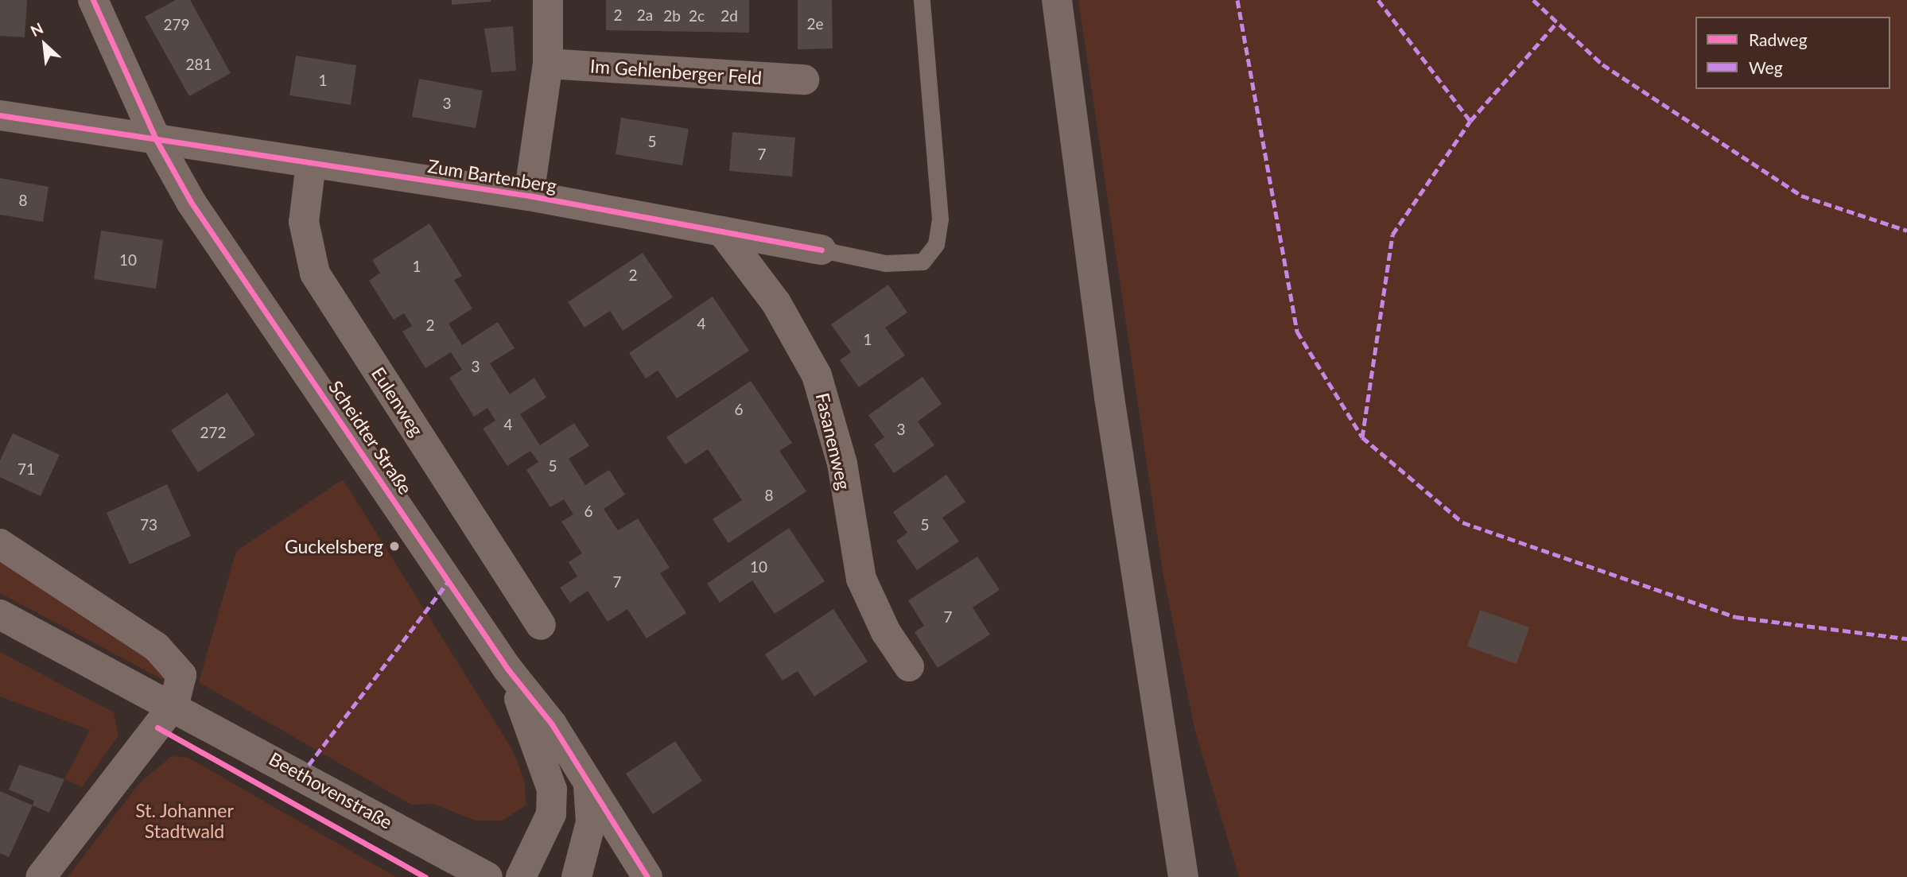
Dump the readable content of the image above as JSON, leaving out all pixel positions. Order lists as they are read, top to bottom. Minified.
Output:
{"streets":{"street":["Im Gehlenberger Feld","Zum Bartenberg","Eulenweg","Scheidter Straße","Fasanenweg","Beethovenstraße"]},"crossings":[["Zum Bartenberg","Eulenweg"],["Zum Bartenberg","Scheidter Straße"],["Zum Bartenberg","Fasanenweg"]],"parks":["St. Johanner Stadtwald"],"places":["Guckelsberg"],"house_numbers":["2","2a","2b","2c","2d","2e","279","281","1","3","5","7","8","10","1","2","4","2","1","3","6","4","3","272","5","71","8","6","73","5","10","7","7"],"legend":["Radweg","Weg"],"north":"top left"}
